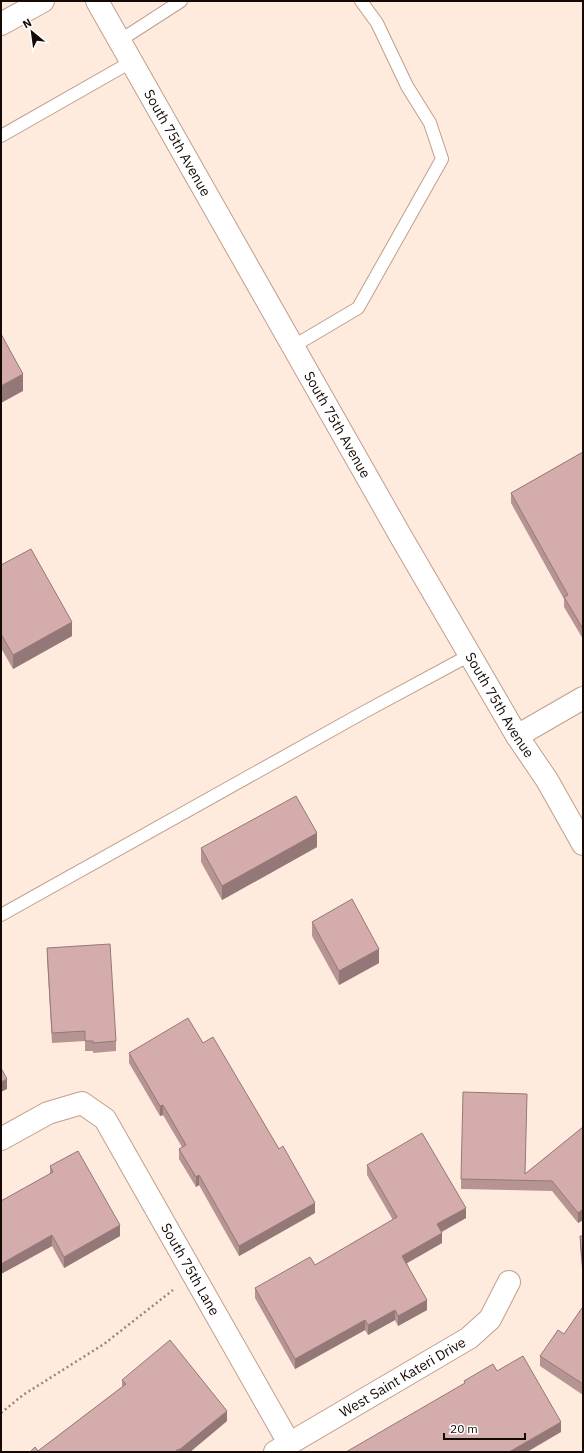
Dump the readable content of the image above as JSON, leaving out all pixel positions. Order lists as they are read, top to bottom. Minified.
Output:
{"streets":{"main road":["South 75th Avenue","South 75th Lane","West Saint Kateri Drive"]},"crossings":[["South 75th Lane","West Saint Kateri Drive"]],"scale_bar":"20 m","north":"top left"}
